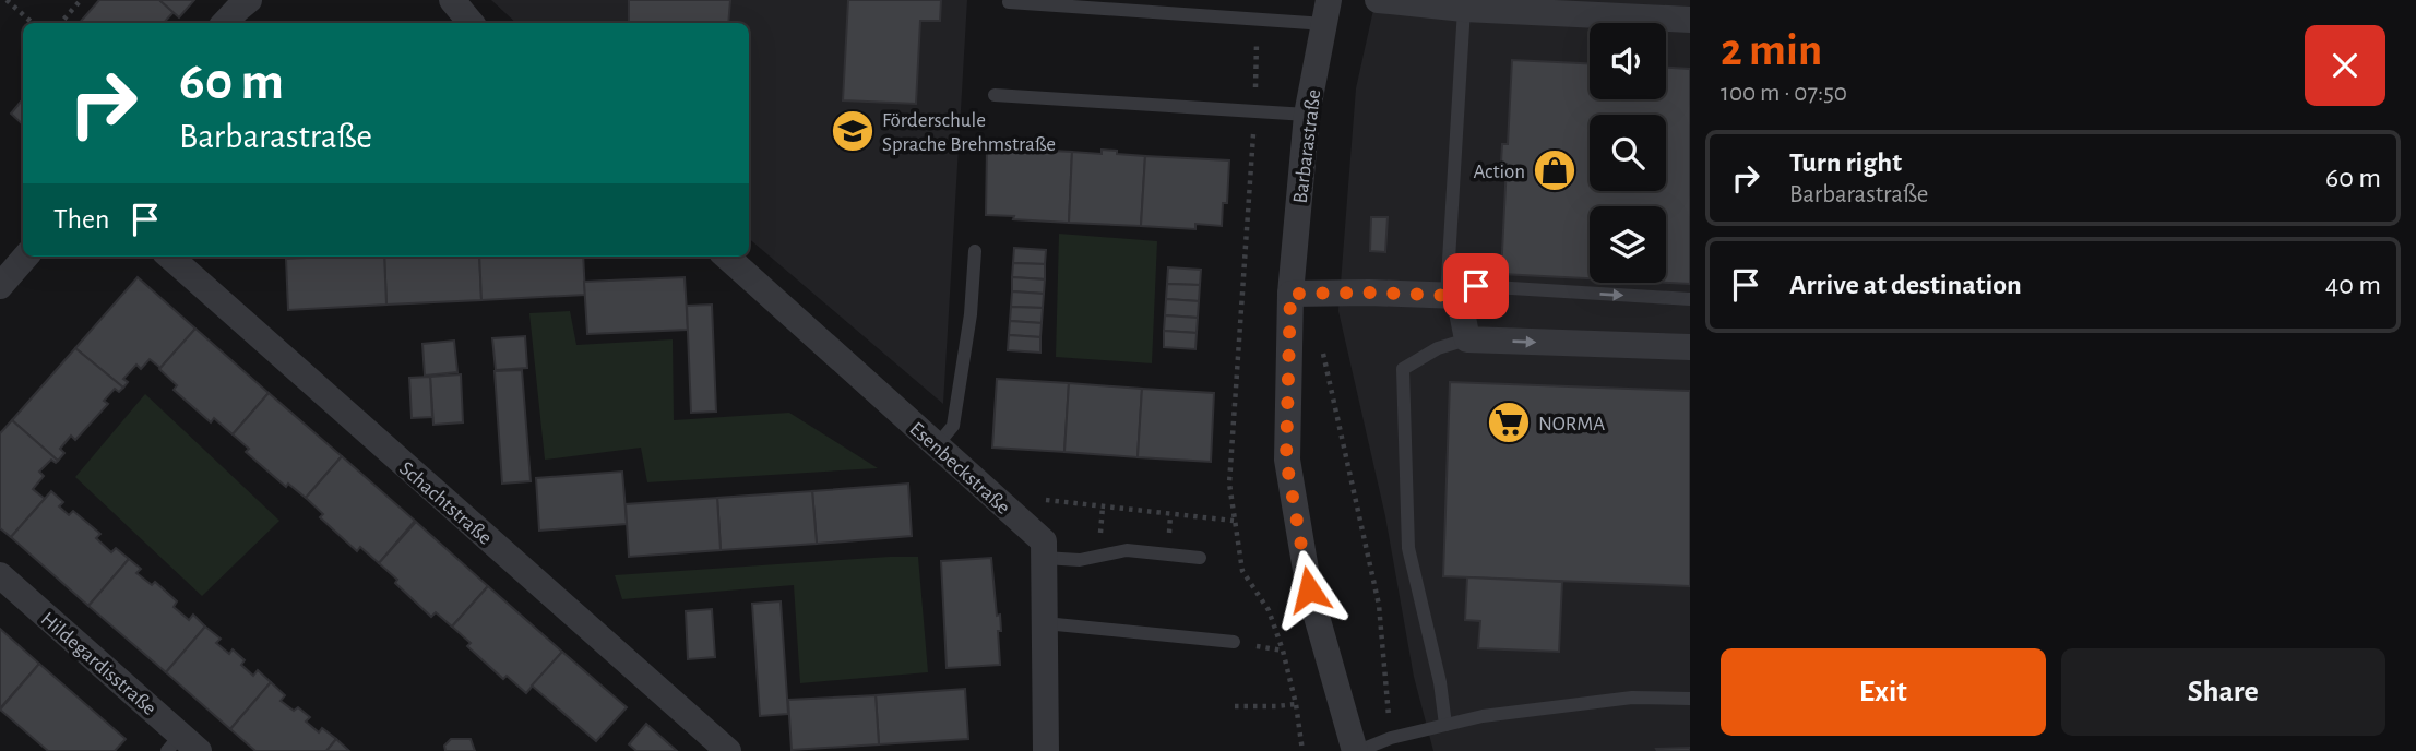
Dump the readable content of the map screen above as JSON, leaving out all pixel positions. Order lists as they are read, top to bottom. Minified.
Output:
{"streets":{"street":["Barbarastraße","Esenbeckstraße","Schachtstraße","Hildegardisstraße"]},"places":{"school or university":["Förderschule Sprache Brehmstraße"],"shop":["Action"],"supermarket":["NORMA"]},"page":{"heading":["2 min","100 m · 07:50"],"turn":["60 m","Barbarastraße"],"list":[{"name":"Turn right","note":"Barbarastraße","value":"60 m"},{"name":"Arrive at destination","value":"40 m"}],"then":"Then","buttons":["Exit","Share"]}}
